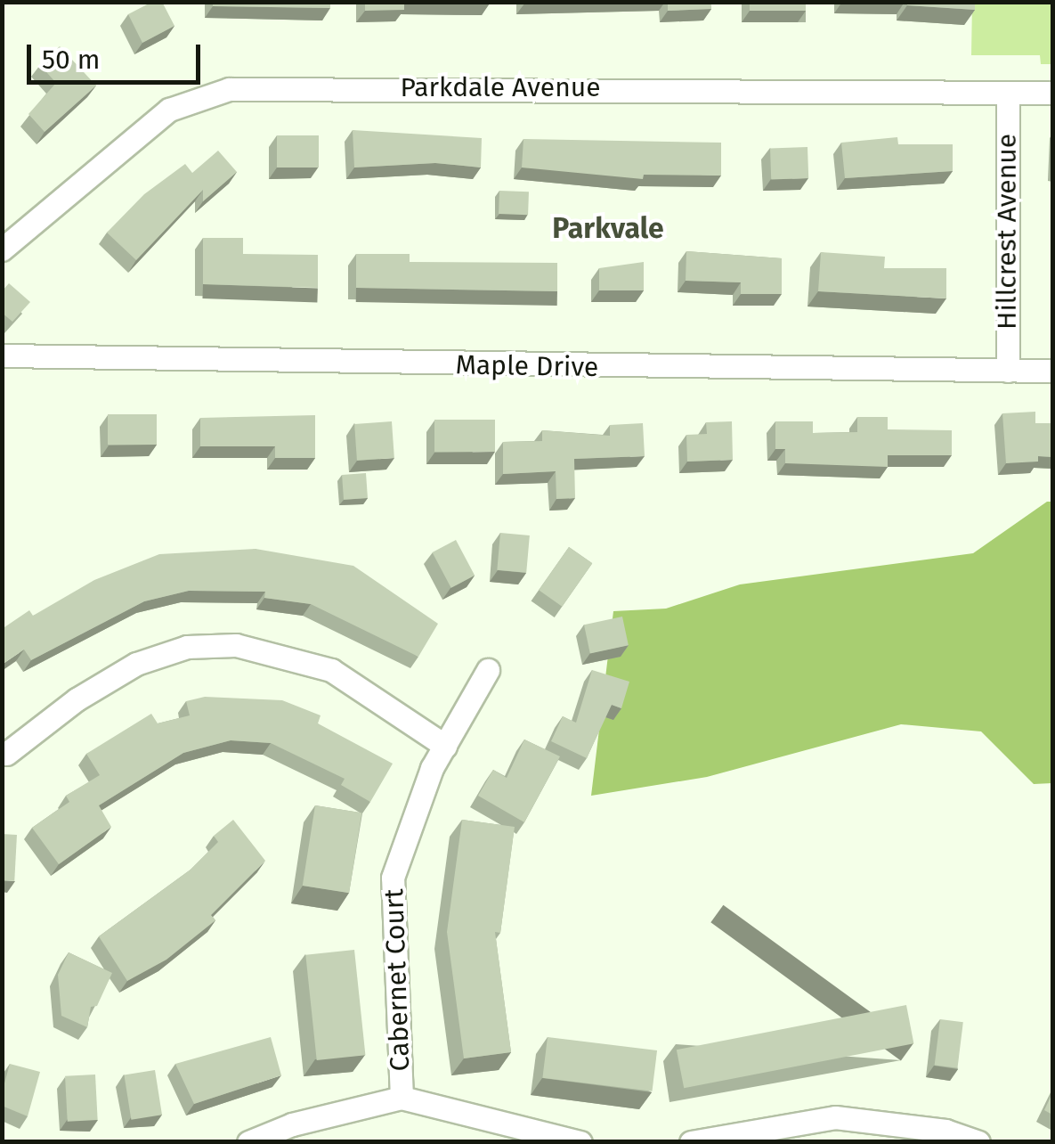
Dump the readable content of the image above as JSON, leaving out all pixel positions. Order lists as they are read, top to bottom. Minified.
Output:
{"streets":{"street":["Parkdale Avenue","Hillcrest Avenue","Maple Drive","Cabernet Court"]},"crossings":[["Parkdale Avenue","Hillcrest Avenue"],["Hillcrest Avenue","Maple Drive"]],"districts":["Parkvale"],"scale_bar":"50 m"}
